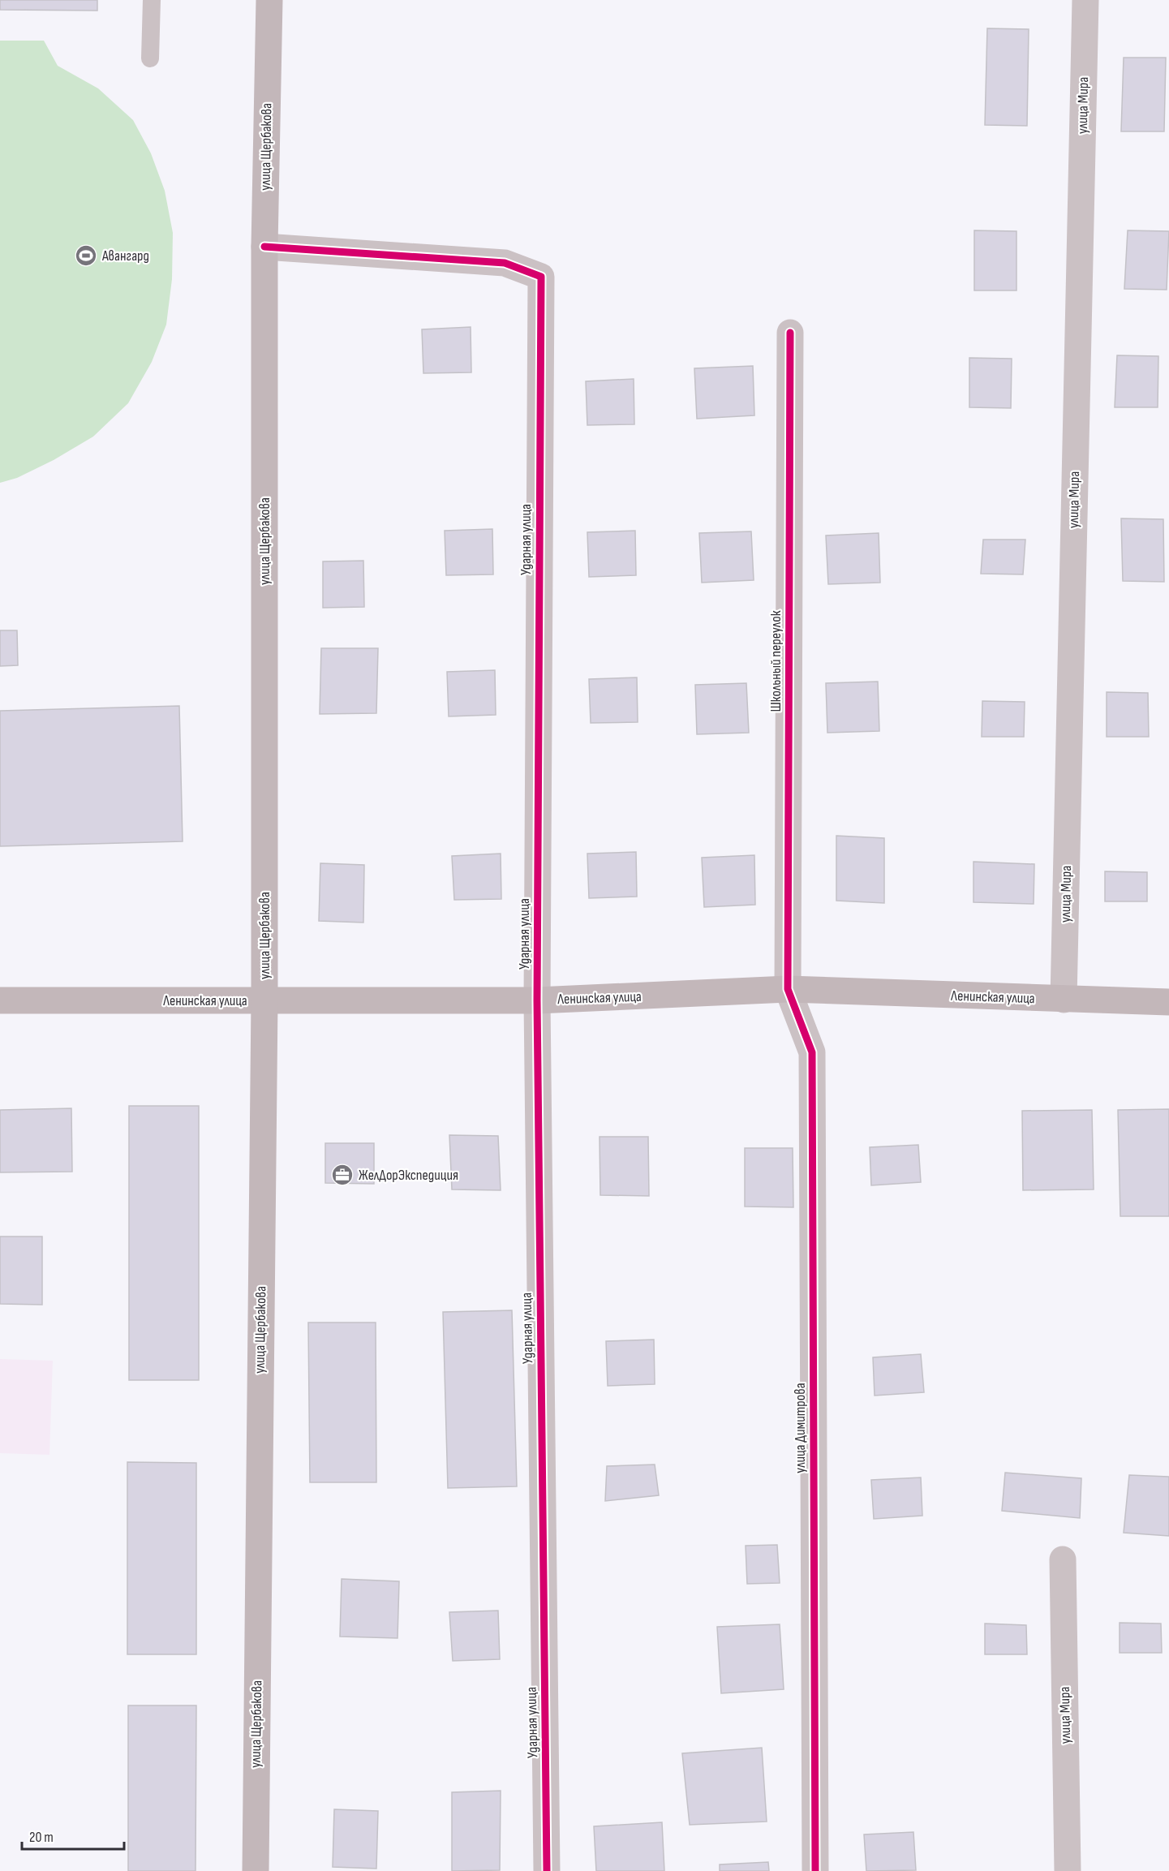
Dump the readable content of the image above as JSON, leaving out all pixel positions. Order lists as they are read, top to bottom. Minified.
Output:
{"streets":{"main road":["улица Щербакова","Ленинская улица"],"street":["улица Мира","Ударная улица","Школьный переулок","улица Димитрова"]},"crossings":[["улица Мира","Ленинская улица"],["улица Щербакова","Ударная улица"],["улица Щербакова","Ленинская улица"],["Ударная улица","Ленинская улица"],["Школьный переулок","Ленинская улица"],["Школьный переулок","улица Димитрова"],["Ленинская улица","улица Димитрова"]],"places":{"sports":["Авангард"],"office":["ЖелДорЭкспедиция"]},"scale_bar":"20 m"}
